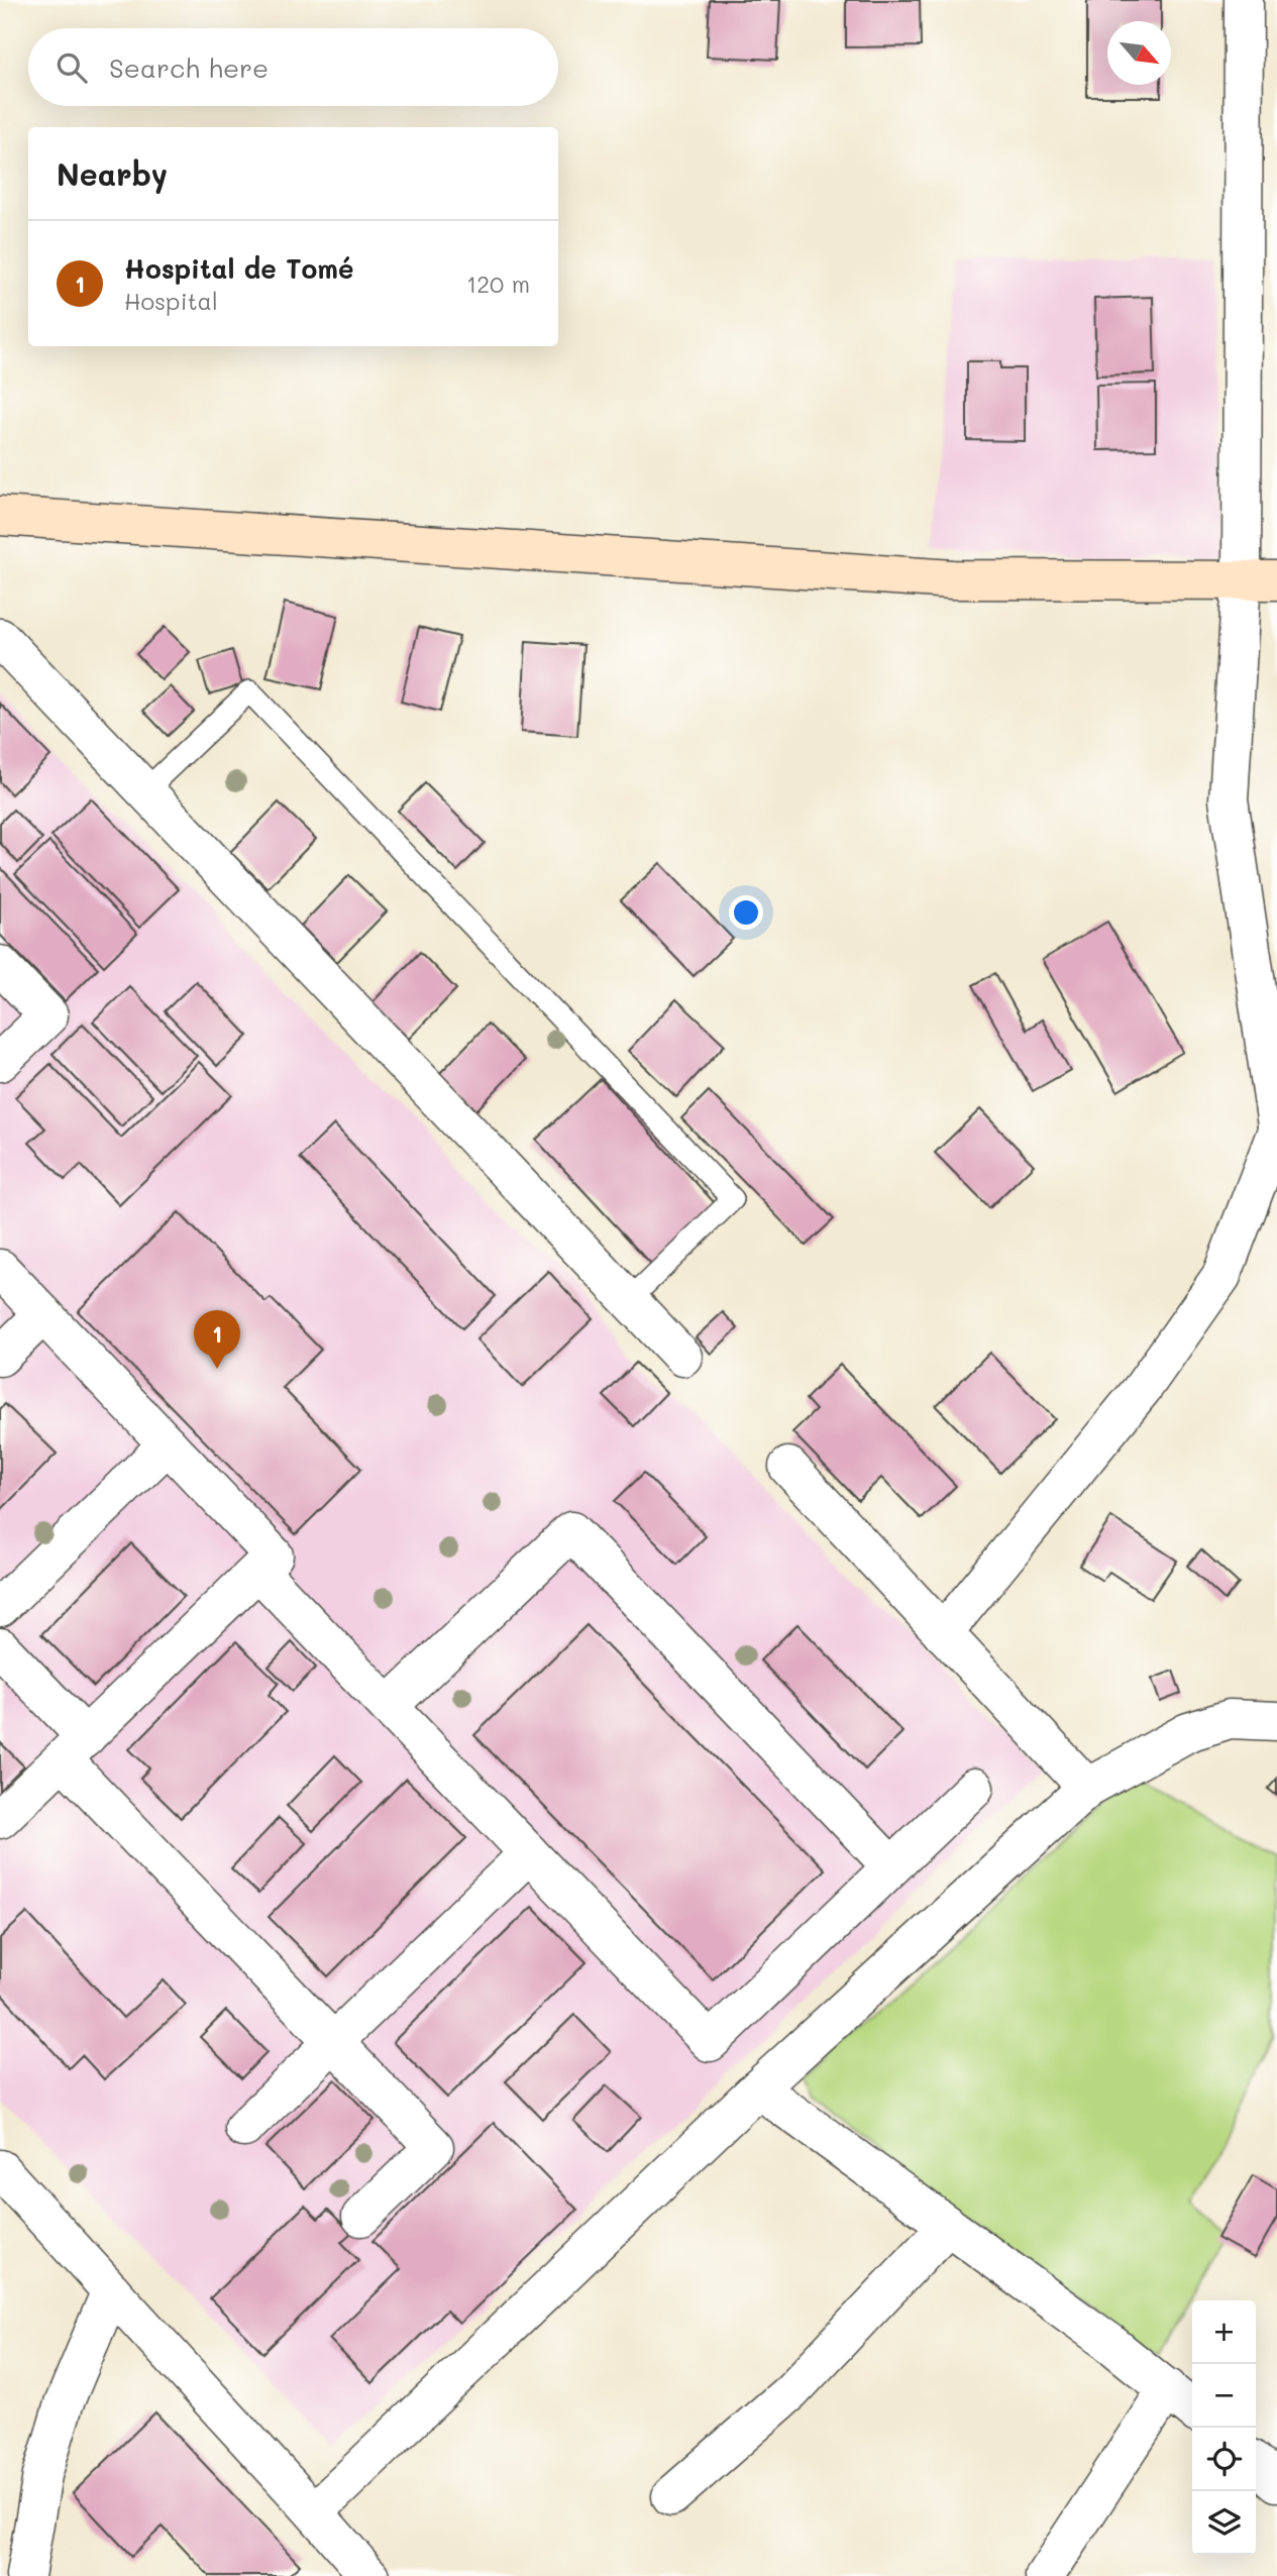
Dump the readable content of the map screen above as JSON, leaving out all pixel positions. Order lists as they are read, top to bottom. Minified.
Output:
{"north":"bottom right","page":{"search":"Search here","heading":"Nearby","list":[{"mark":"1","name":"Hospital de Tomé","note":"Hospital","value":"120 m"}],"pins":"1","map_buttons":["+","−"]}}
